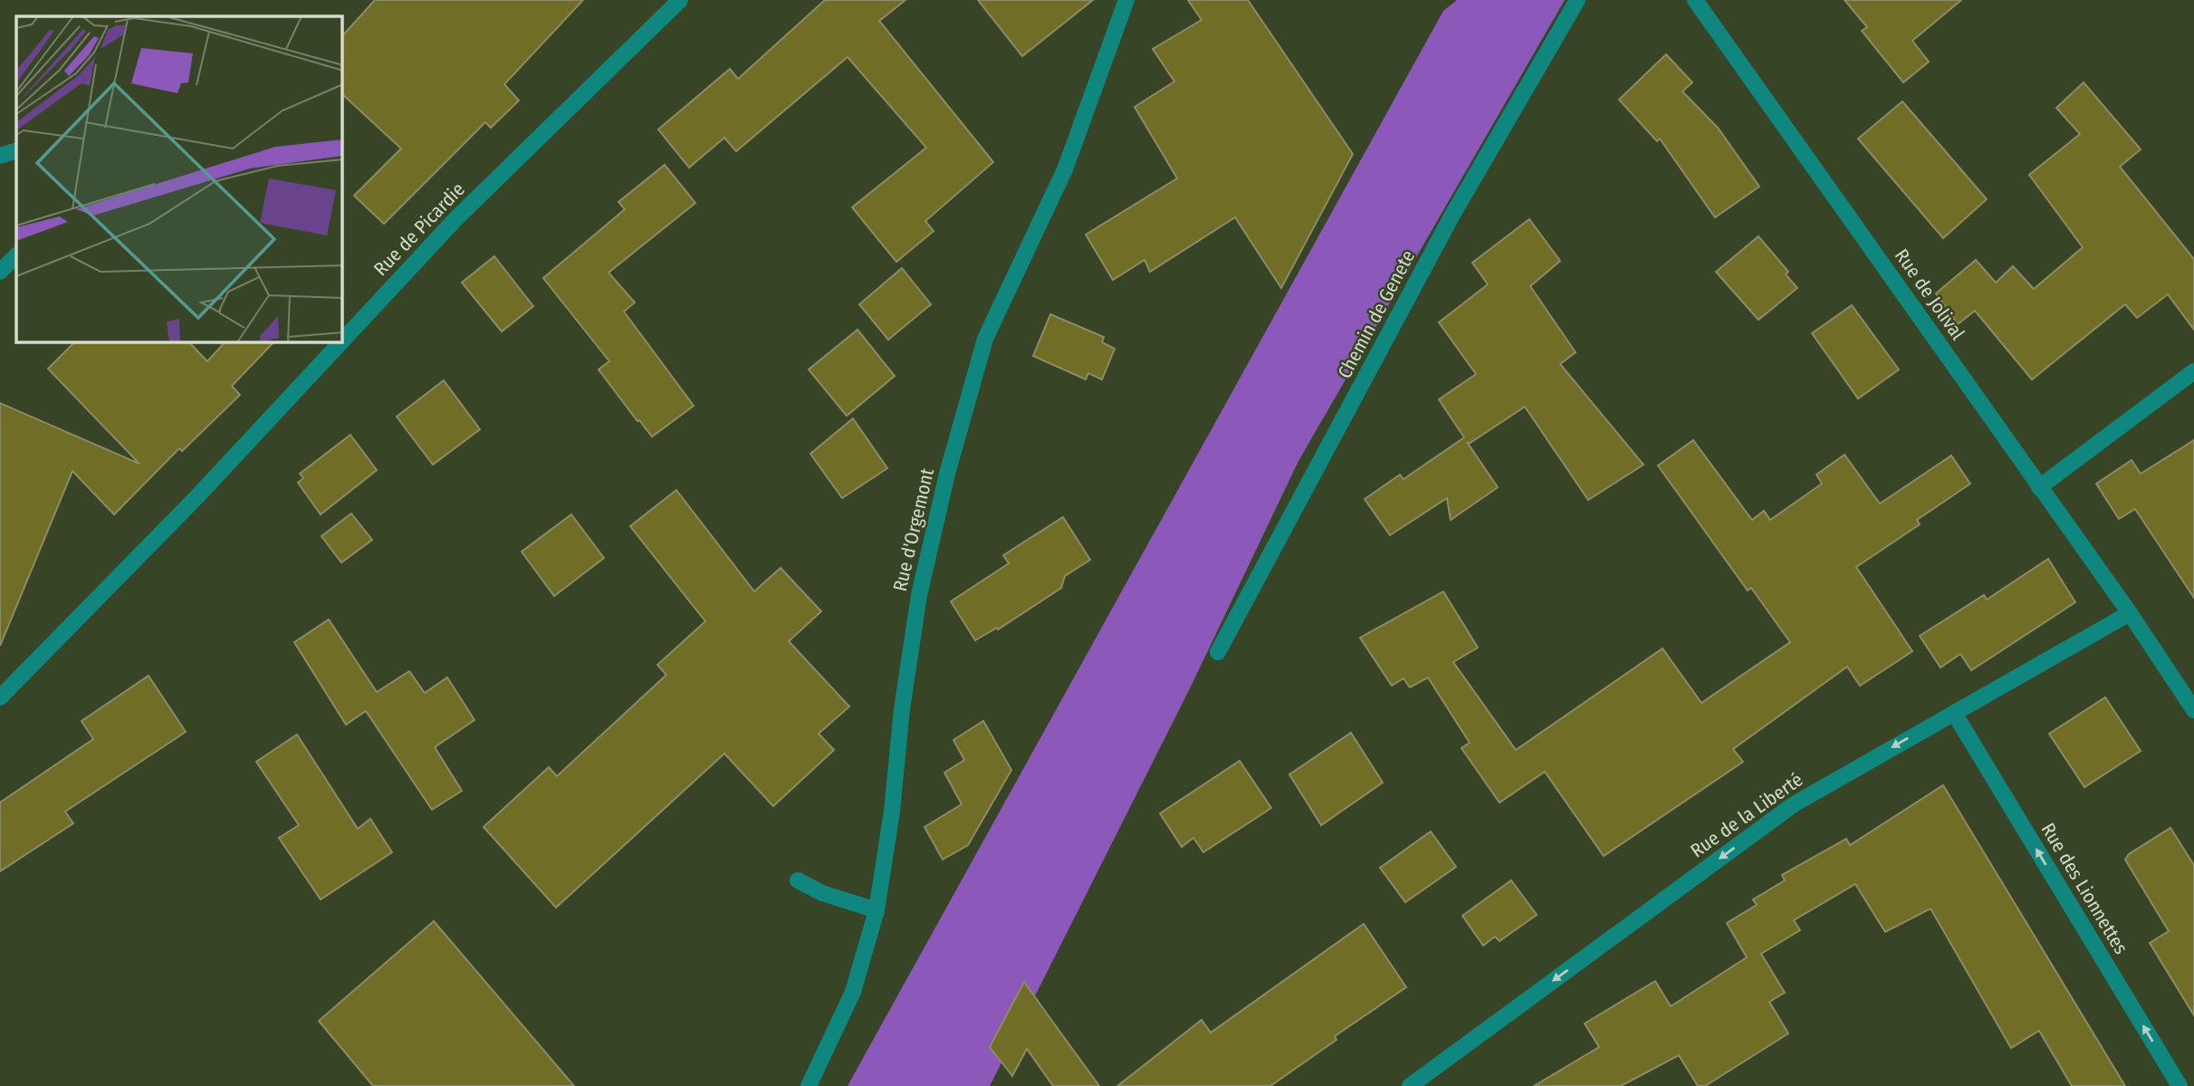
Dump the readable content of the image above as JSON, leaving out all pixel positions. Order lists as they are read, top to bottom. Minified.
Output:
{"streets":{"street":["Rue de Picardie","Rue de Jolival","Chemin de Genete","Rue d'Orgemont","Rue de la Liberté","Rue des Lionnettes"]},"crossings":[["Rue de Jolival","Rue de la Liberté"],["Rue de la Liberté","Rue des Lionnettes"]],"one_way":["Rue de la Liberté","Rue des Lionnettes"]}
